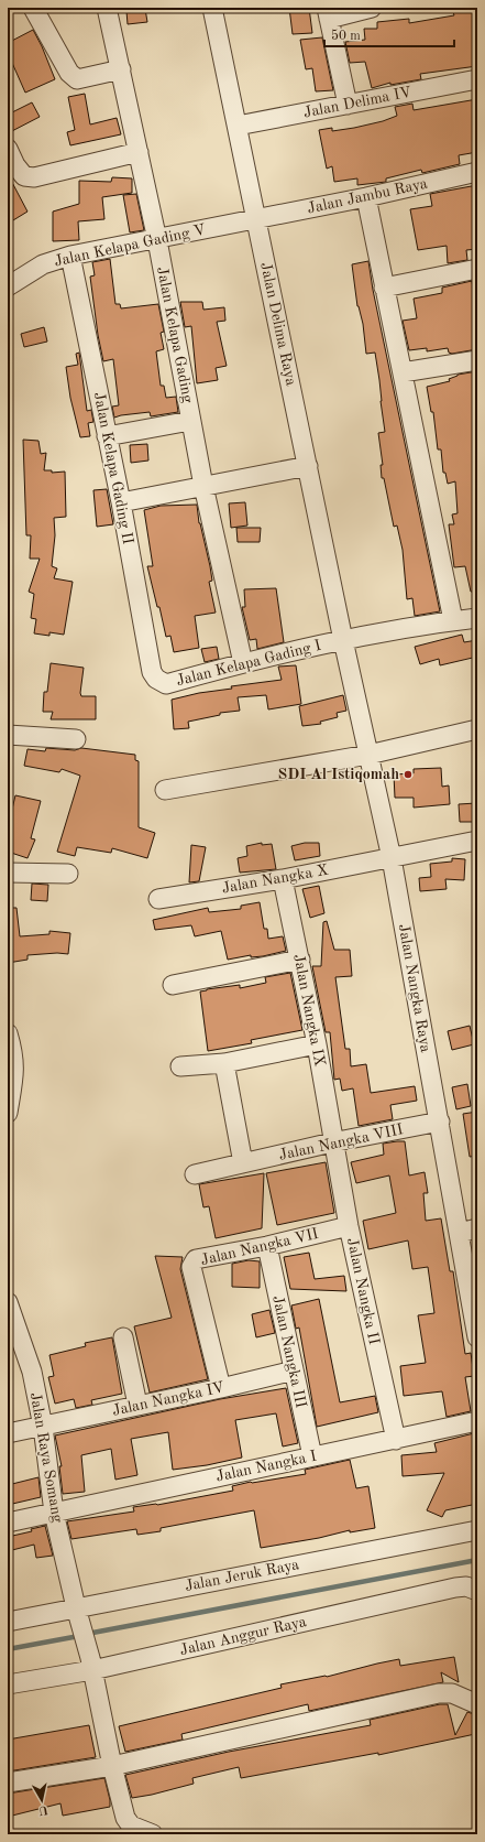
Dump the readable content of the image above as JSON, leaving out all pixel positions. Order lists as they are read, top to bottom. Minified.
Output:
{"streets":{"street":["Jalan Delima IV","Jalan Jambu Raya","Jalan Kelapa Gading V","Jalan Delima Raya","Jalan Kelapa Gading","Jalan Kelapa Gading II","Jalan Kelapa Gading I","Jalan Nangka X","Jalan Nangka Raya","Jalan Nangka IX","Jalan Nangka VIII","Jalan Nangka VII","Jalan Nangka II","Jalan Nangka III","Jalan Nangka IV","Jalan Raya Somang","Jalan Nangka I","Jalan Jeruk Raya","Jalan Anggur Raya"]},"crossings":[["Jalan Delima IV","Jalan Delima Raya"],["Jalan Jambu Raya","Jalan Kelapa Gading V"],["Jalan Jambu Raya","Jalan Delima Raya"],["Jalan Kelapa Gading V","Jalan Delima Raya"],["Jalan Kelapa Gading V","Jalan Kelapa Gading"],["Jalan Kelapa Gading V","Jalan Kelapa Gading II"],["Jalan Delima Raya","Jalan Kelapa Gading I"],["Jalan Delima Raya","Jalan Nangka Raya"],["Jalan Kelapa Gading","Jalan Kelapa Gading I"],["Jalan Kelapa Gading II","Jalan Kelapa Gading I"],["Jalan Kelapa Gading I","Jalan Nangka Raya"],["Jalan Nangka X","Jalan Nangka Raya"],["Jalan Nangka X","Jalan Nangka IX"],["Jalan Nangka Raya","Jalan Nangka VIII"],["Jalan Nangka IX","Jalan Nangka VIII"],["Jalan Nangka IX","Jalan Nangka II"],["Jalan Nangka VIII","Jalan Nangka II"],["Jalan Nangka VII","Jalan Nangka II"],["Jalan Nangka VII","Jalan Nangka III"],["Jalan Nangka VII","Jalan Nangka IV"],["Jalan Nangka II","Jalan Nangka I"],["Jalan Nangka III","Jalan Nangka IV"],["Jalan Nangka III","Jalan Nangka I"],["Jalan Nangka IV","Jalan Raya Somang"],["Jalan Raya Somang","Jalan Nangka I"],["Jalan Raya Somang","Jalan Jeruk Raya"],["Jalan Raya Somang","Jalan Anggur Raya"]],"places":["SDI Al Istiqomah"],"scale_bar":"50 m","north":"bottom"}
